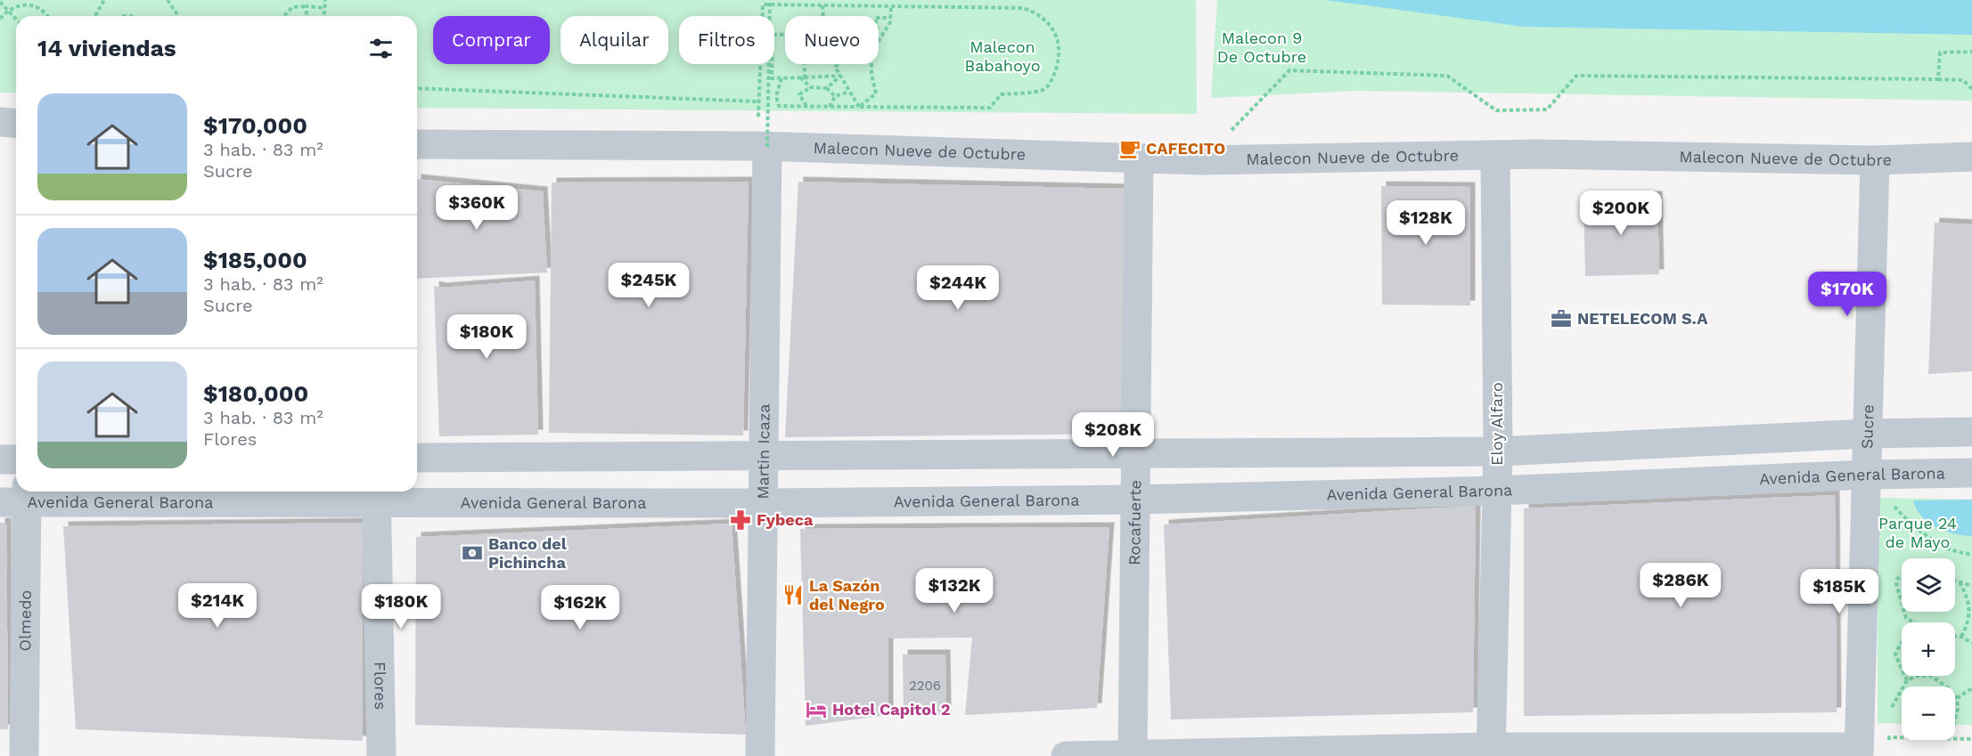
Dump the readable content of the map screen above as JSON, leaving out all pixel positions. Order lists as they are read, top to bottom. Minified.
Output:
{"streets":{"street":["Malecon Nueve de Octubre","Eloy Alfaro","Sucre","Martin Icaza","Avenida General Barona","Rocafuerte","Olmedo","Flores"]},"crossings":[["Malecon Nueve de Octubre","Eloy Alfaro"],["Malecon Nueve de Octubre","Sucre"],["Malecon Nueve de Octubre","Martin Icaza"],["Malecon Nueve de Octubre","Rocafuerte"],["Eloy Alfaro","Avenida General Barona"],["Sucre","Avenida General Barona"],["Martin Icaza","Avenida General Barona"],["Avenida General Barona","Rocafuerte"],["Avenida General Barona","Olmedo"],["Avenida General Barona","Flores"]],"parks":["Malecon 9 De Octubre","Malecon Babahoyo","Parque 24 de Mayo"],"places":{"cafe":["CAFECITO"],"office":["NETELECOM S.A"],"pharmacy":["Fybeca"],"bank":["Banco del Pichincha"],"restaurant":["La Sazón del Negro"],"hotel":["Hotel Capitol 2"]},"house_numbers":["2206"],"page":{"chip":["Comprar","Alquilar","Filtros","Nuevo"],"heading":"14 viviendas","list":[{"name":"$170,000","note":"3 hab. · 83 m² · Sucre"},{"name":"$185,000","note":"3 hab. · 83 m² · Sucre"},{"name":"$180,000","note":"3 hab. · 83 m² · Flores"}],"price":["$360K","$200K","$128K","$245K","$244K","$170K","$180K","$208K","$286K","$132K","$185K","$214K","$180K","$162K"],"map_buttons":["+","−"]}}
